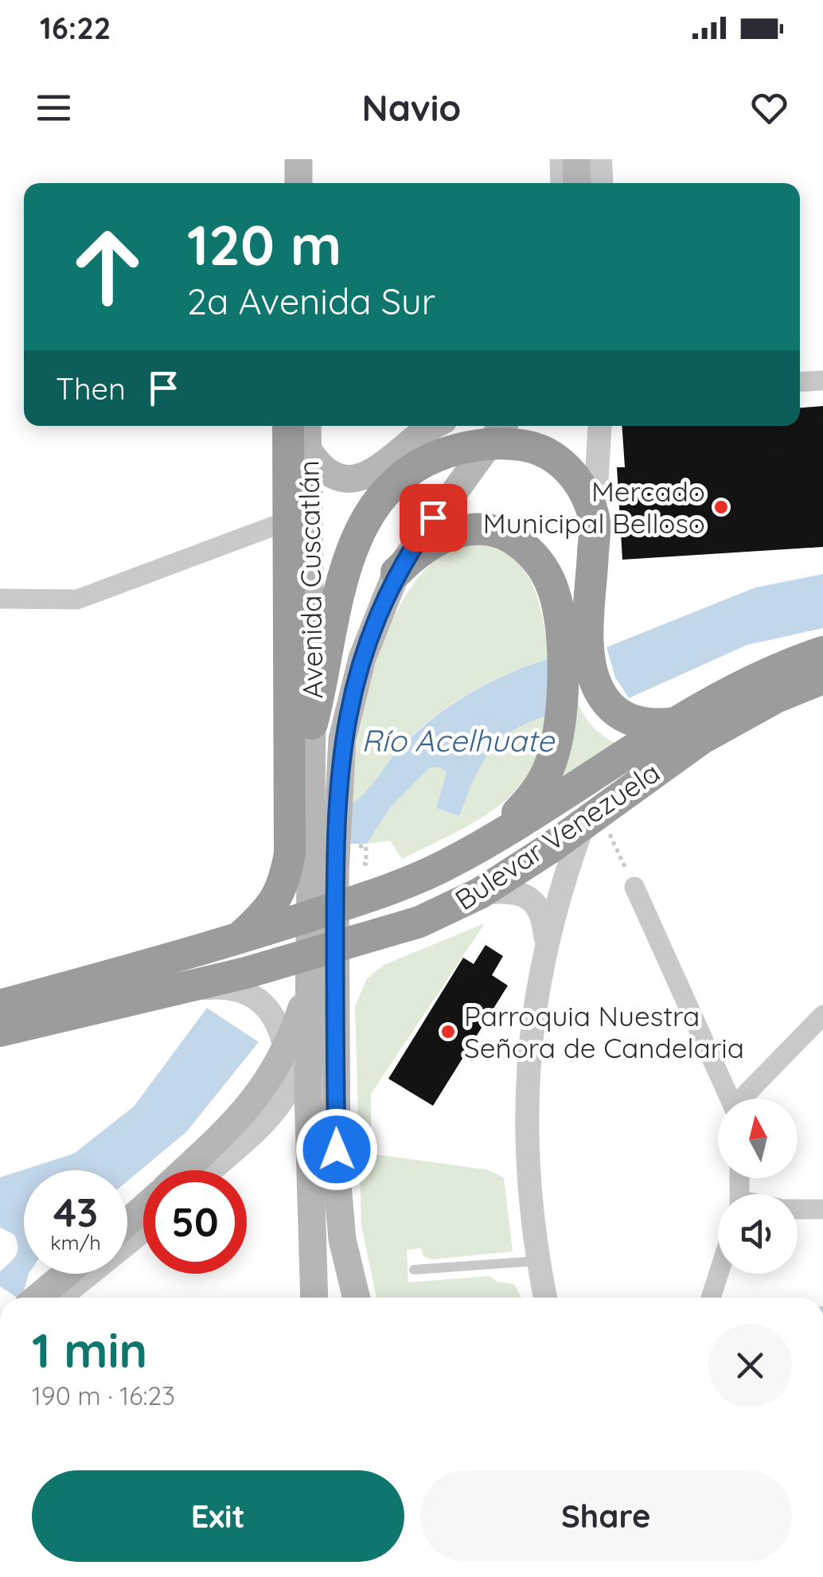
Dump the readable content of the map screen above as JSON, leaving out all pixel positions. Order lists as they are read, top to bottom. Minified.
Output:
{"streets":{"highway":["Bulevar Venezuela"],"main road":["Avenida Cuscatlán"]},"water":["Río Acelhuate"],"places":["Mercado Municipal Belloso","Parroquia Nuestra Señora de Candelaria"],"north":"top","page":{"status":"16:22","header":"Navio","turn":["120 m","2a Avenida Sur"],"then":"Then","speed":"43 km/h","limit":"50","heading":["1 min","190 m · 16:23"],"buttons":["Exit","Share"]}}
